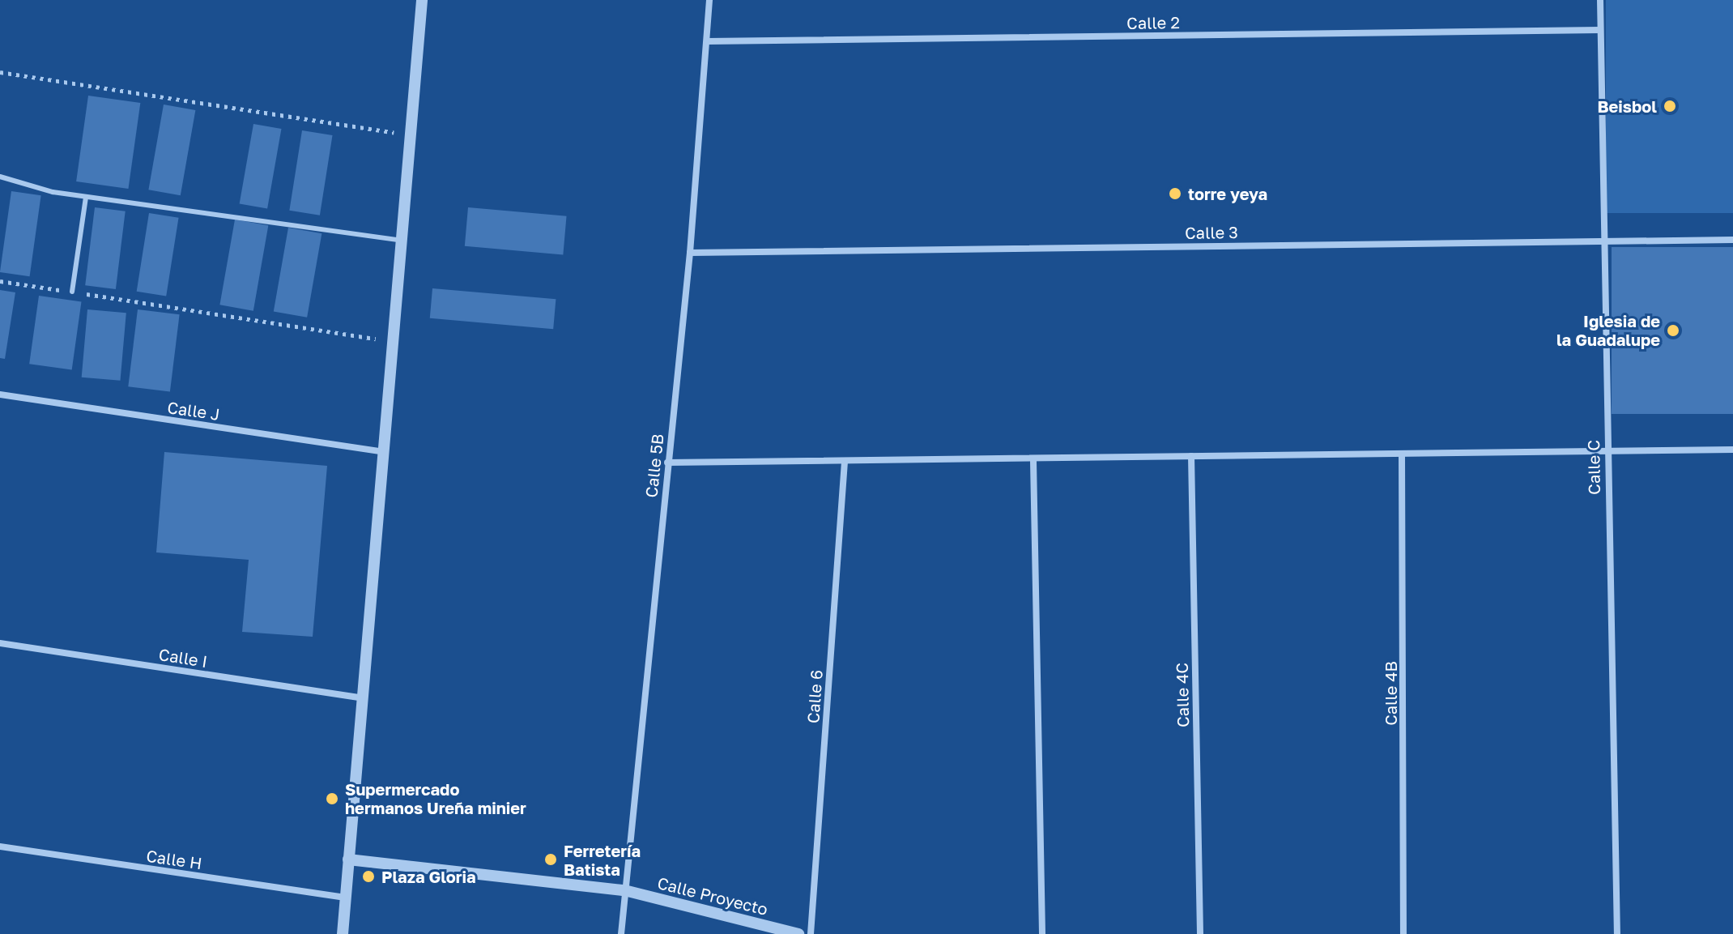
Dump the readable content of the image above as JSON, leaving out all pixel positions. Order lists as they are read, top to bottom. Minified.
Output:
{"streets":{"street":["Calle 2","Calle 3","Calle J","Calle 5B","Calle C","Calle I","Calle 4B","Calle 4C","Calle 6","Calle H","Calle Proyecto"]},"crossings":[["Calle 2","Calle 5B"],["Calle 2","Calle C"],["Calle 3","Calle 5B"],["Calle 3","Calle C"],["Calle 5B","Calle Proyecto"]],"places":["Beisbol","torre yeya","Iglesia de la Guadalupe","Supermercado hermanos Ureña minier","Ferretería Batista","Plaza Gloria"]}
